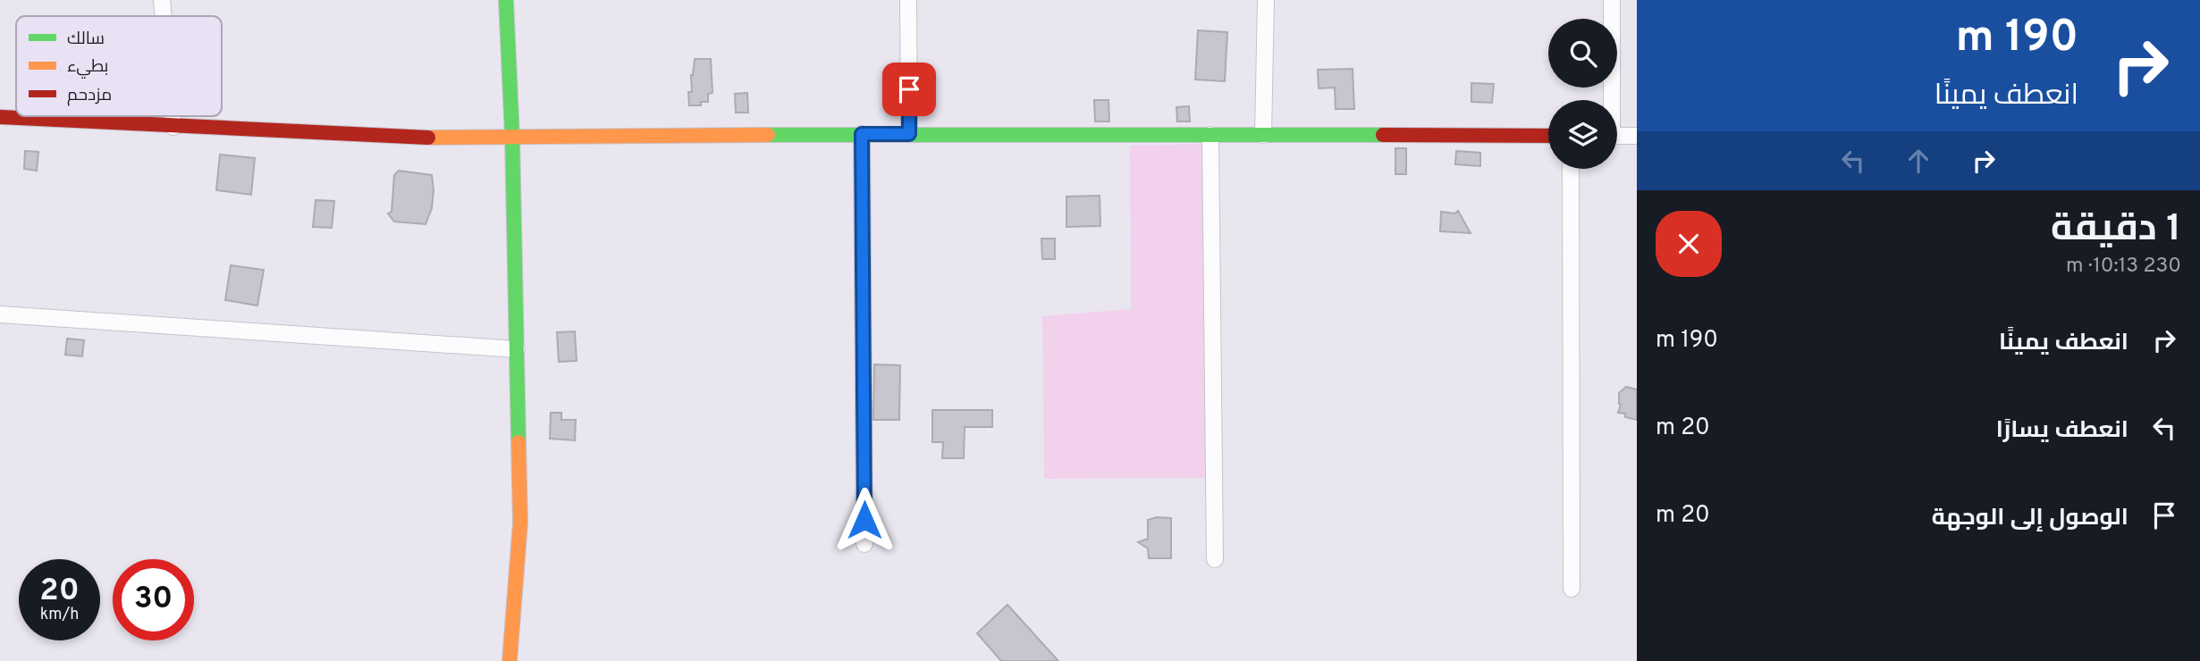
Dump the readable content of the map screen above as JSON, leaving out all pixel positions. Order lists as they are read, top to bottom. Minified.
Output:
{"legend":["سالك","بطيء","مزدحم"],"page":{"turn":["190 m","انعطف يمينًا"],"heading":["1 دقيقة","230 m · 10:13"],"list":[{"name":"انعطف يمينًا","value":"190 m"},{"name":"انعطف يسارًا","value":"20 m"},{"name":"الوصول إلى الوجهة","value":"20 m"}],"speed":"20 km/h","limit":"30"}}
